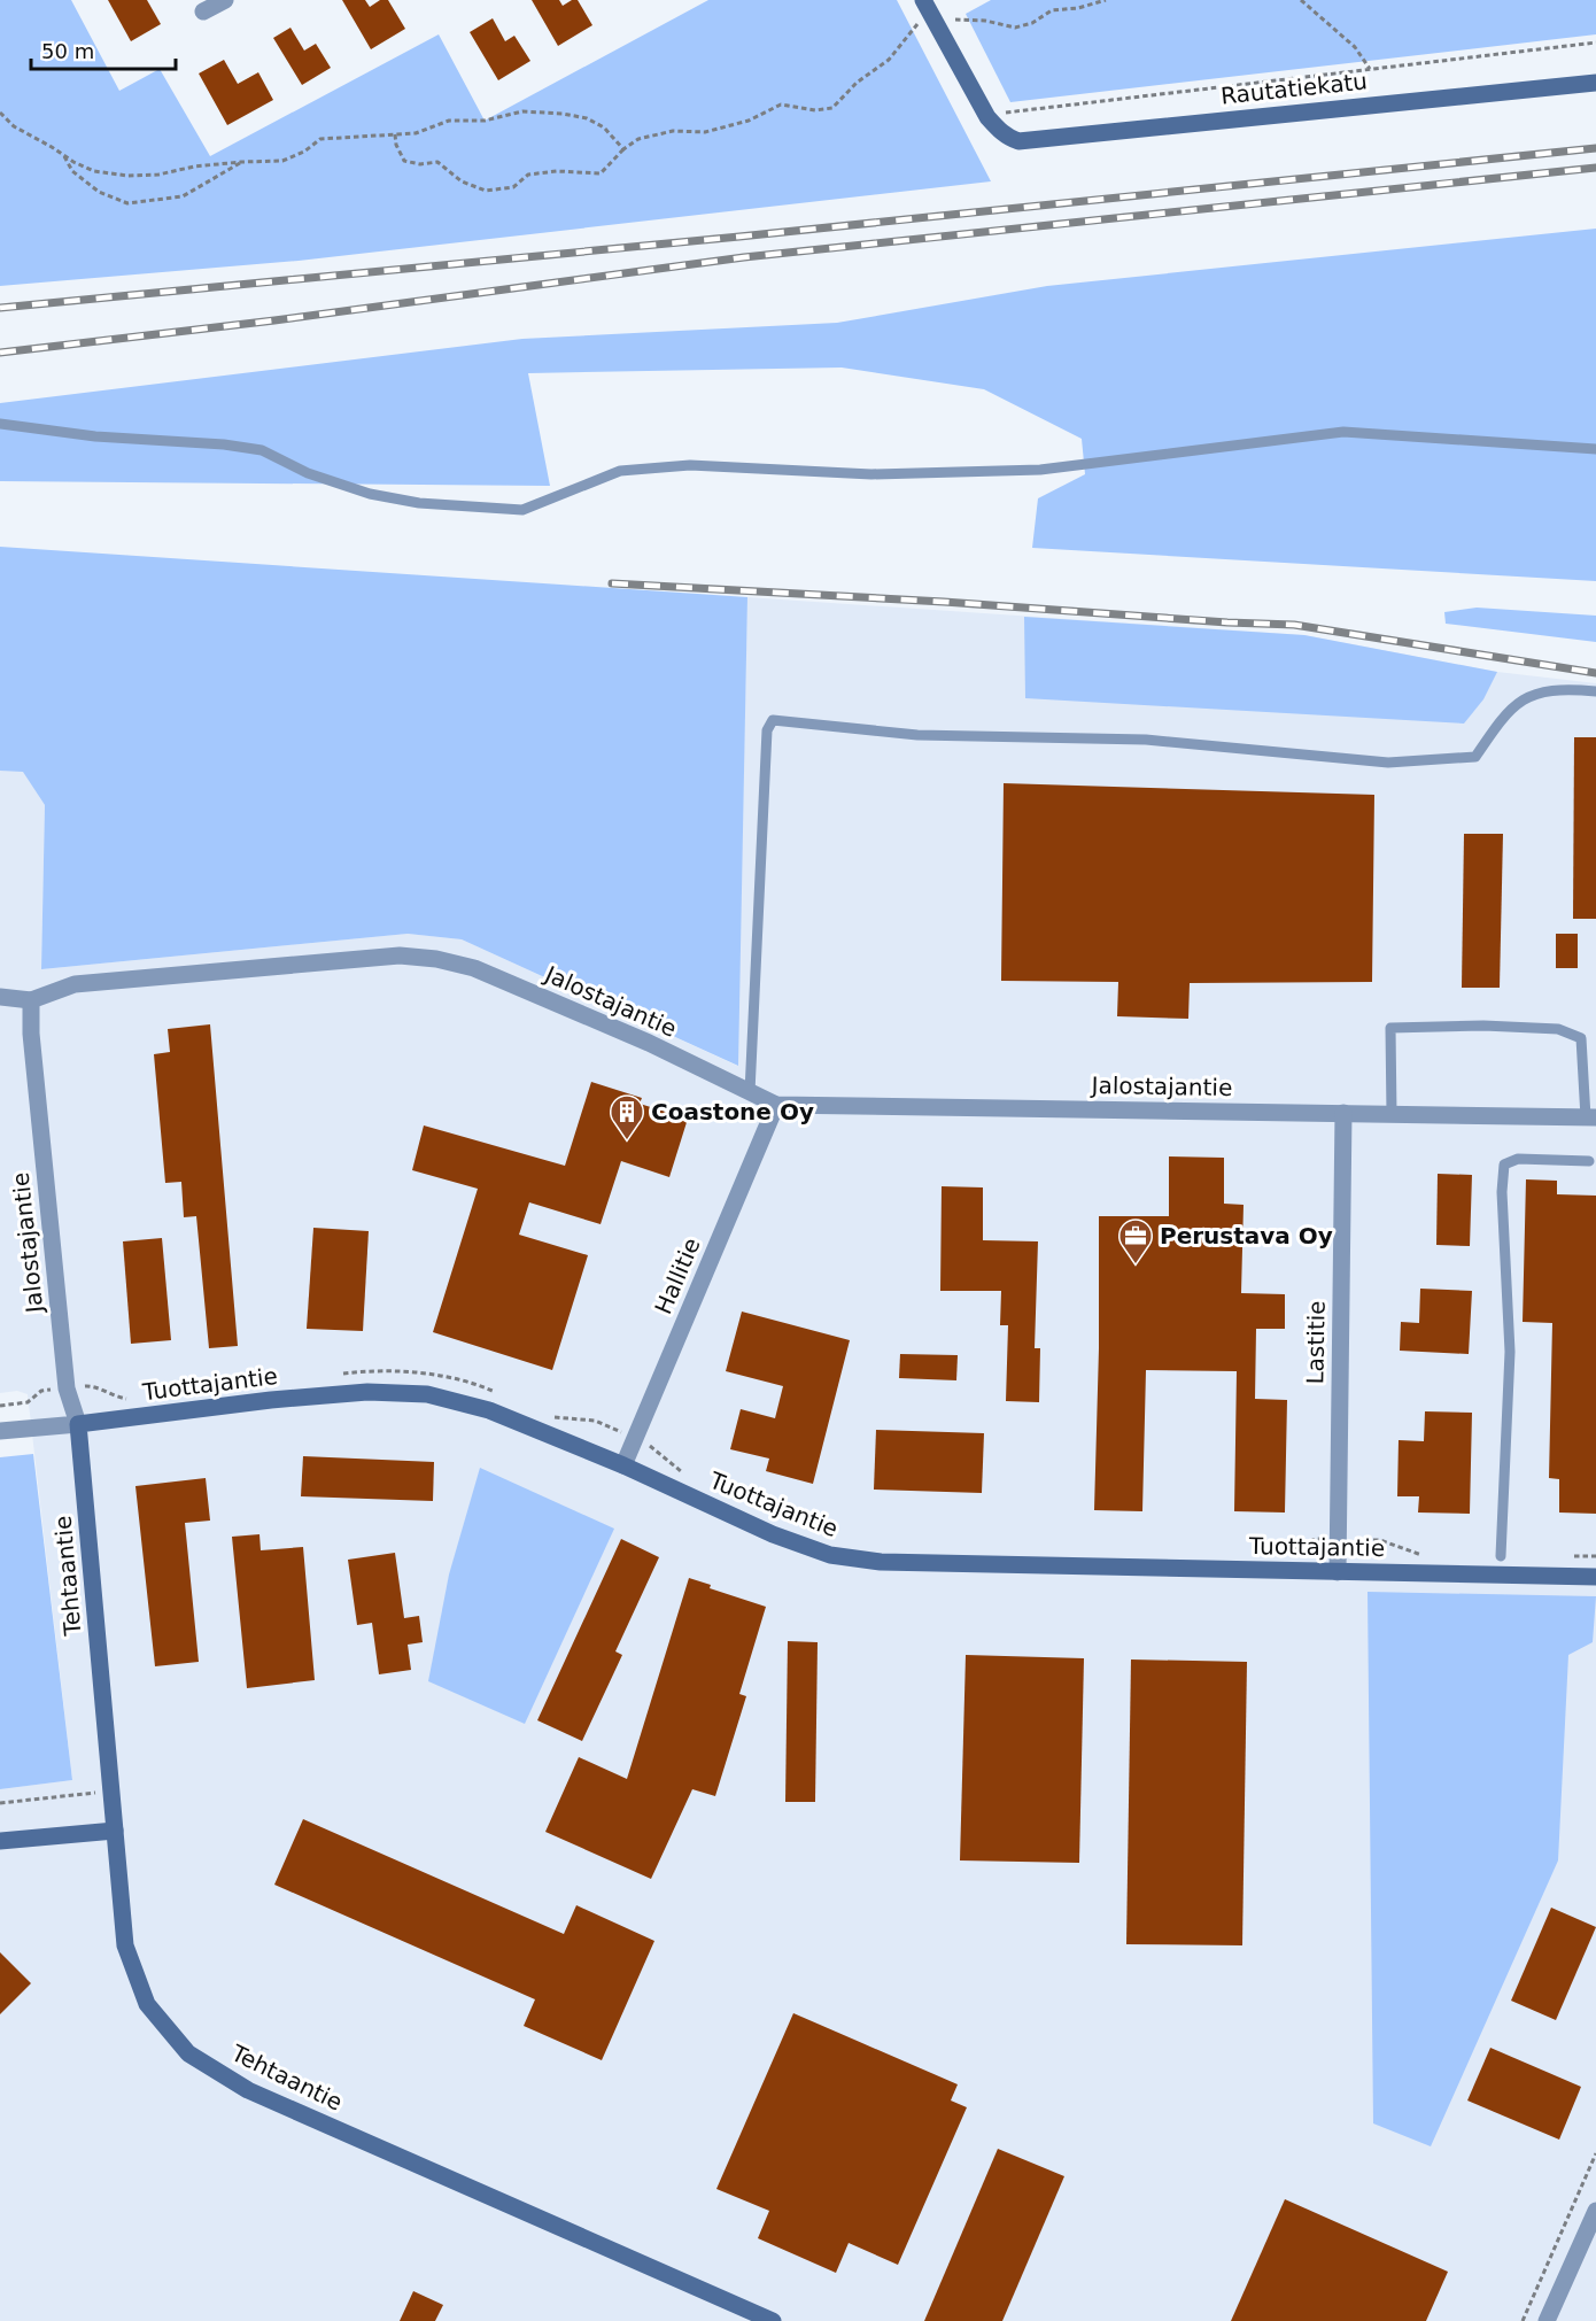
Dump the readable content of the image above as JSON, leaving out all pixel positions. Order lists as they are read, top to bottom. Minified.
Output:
{"streets":{"street":["Rautatiekatu","Jalostajantie","Hallitie","Lastitie","Tuottajantie","Tehtaantie"]},"crossings":[["Jalostajantie","Hallitie"],["Jalostajantie","Lastitie"],["Jalostajantie","Tuottajantie"],["Jalostajantie","Tehtaantie"],["Hallitie","Tuottajantie"],["Lastitie","Tuottajantie"],["Tuottajantie","Tehtaantie"]],"places":{"building":["Coastone Oy"],"office":["Perustava Oy"]},"scale_bar":"50 m"}
